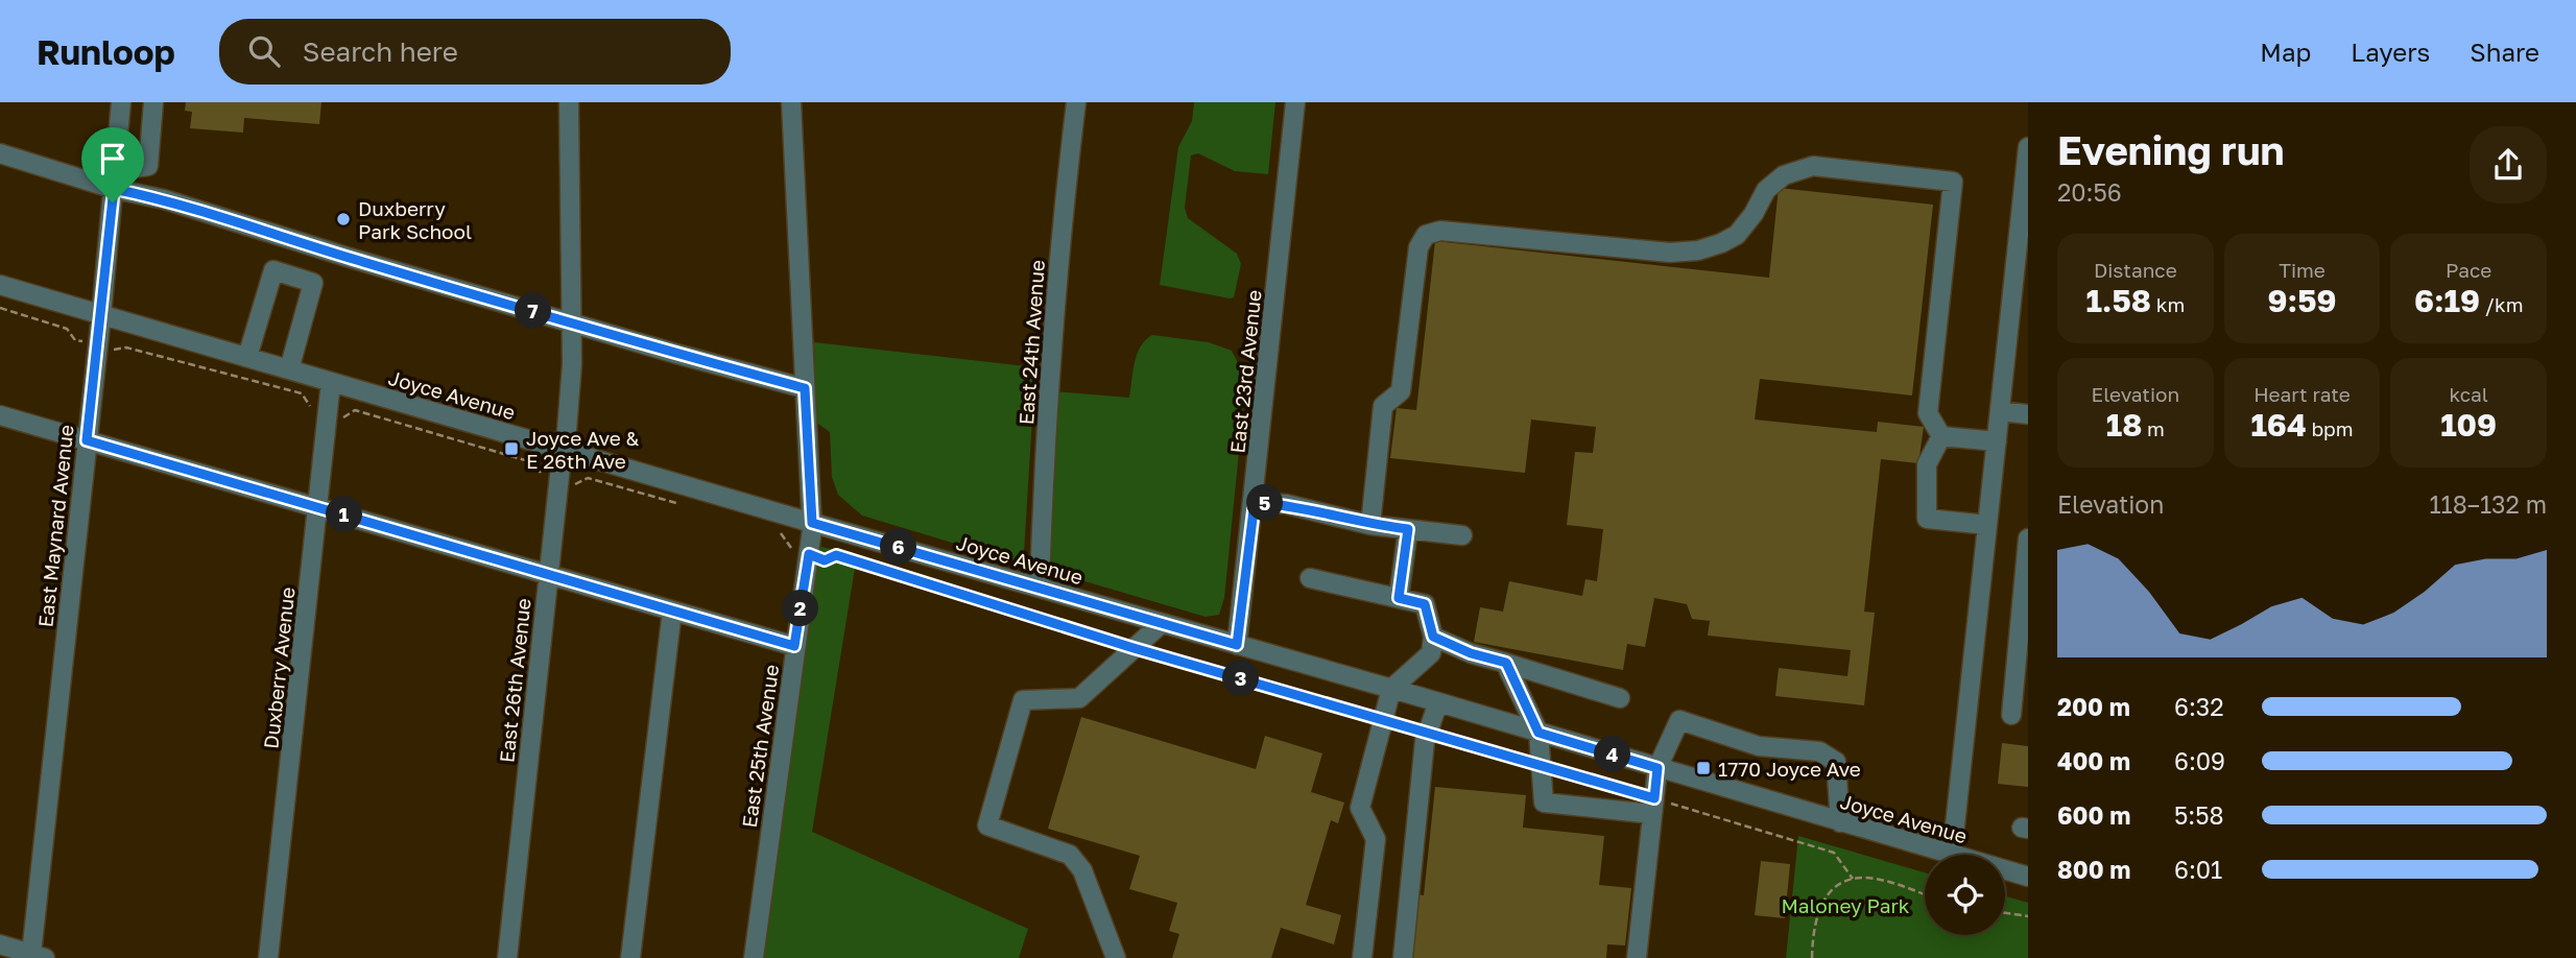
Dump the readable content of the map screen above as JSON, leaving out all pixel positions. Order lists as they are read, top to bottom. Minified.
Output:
{"streets":{"street":["East 24th Avenue","East 23rd Avenue","Joyce Avenue","East Maynard Avenue","Duxberry Avenue","East 26th Avenue","East 25th Avenue"]},"crossings":[["East 24th Avenue","Joyce Avenue"],["East 23rd Avenue","Joyce Avenue"],["Joyce Avenue","East Maynard Avenue"],["Joyce Avenue","Duxberry Avenue"],["Joyce Avenue","East 26th Avenue"],["Joyce Avenue","East 25th Avenue"]],"parks":["Maloney Park"],"places":{"other":["Duxberry Park School"],"transit":["Joyce Ave & E 26th Ave","1770 Joyce Ave"]},"page":{"header":"Runloop","search":"Search here","nav":["Map","Layers","Share"],"heading":["Evening run","20:56"],"stats":[["Distance","1.58 km"],["Time","9:59"],["Pace","6:19 /km"],["Elevation","18 m"],["Heart rate","164 bpm"],["kcal","109"]],"pins":["7","5","1","6","2","3","4"],"chart":["Elevation","118–132 m"],"list":[{"name":"200 m","note":"6:32"},{"name":"400 m","note":"6:09"},{"name":"600 m","note":"5:58"},{"name":"800 m","note":"6:01"}]}}
